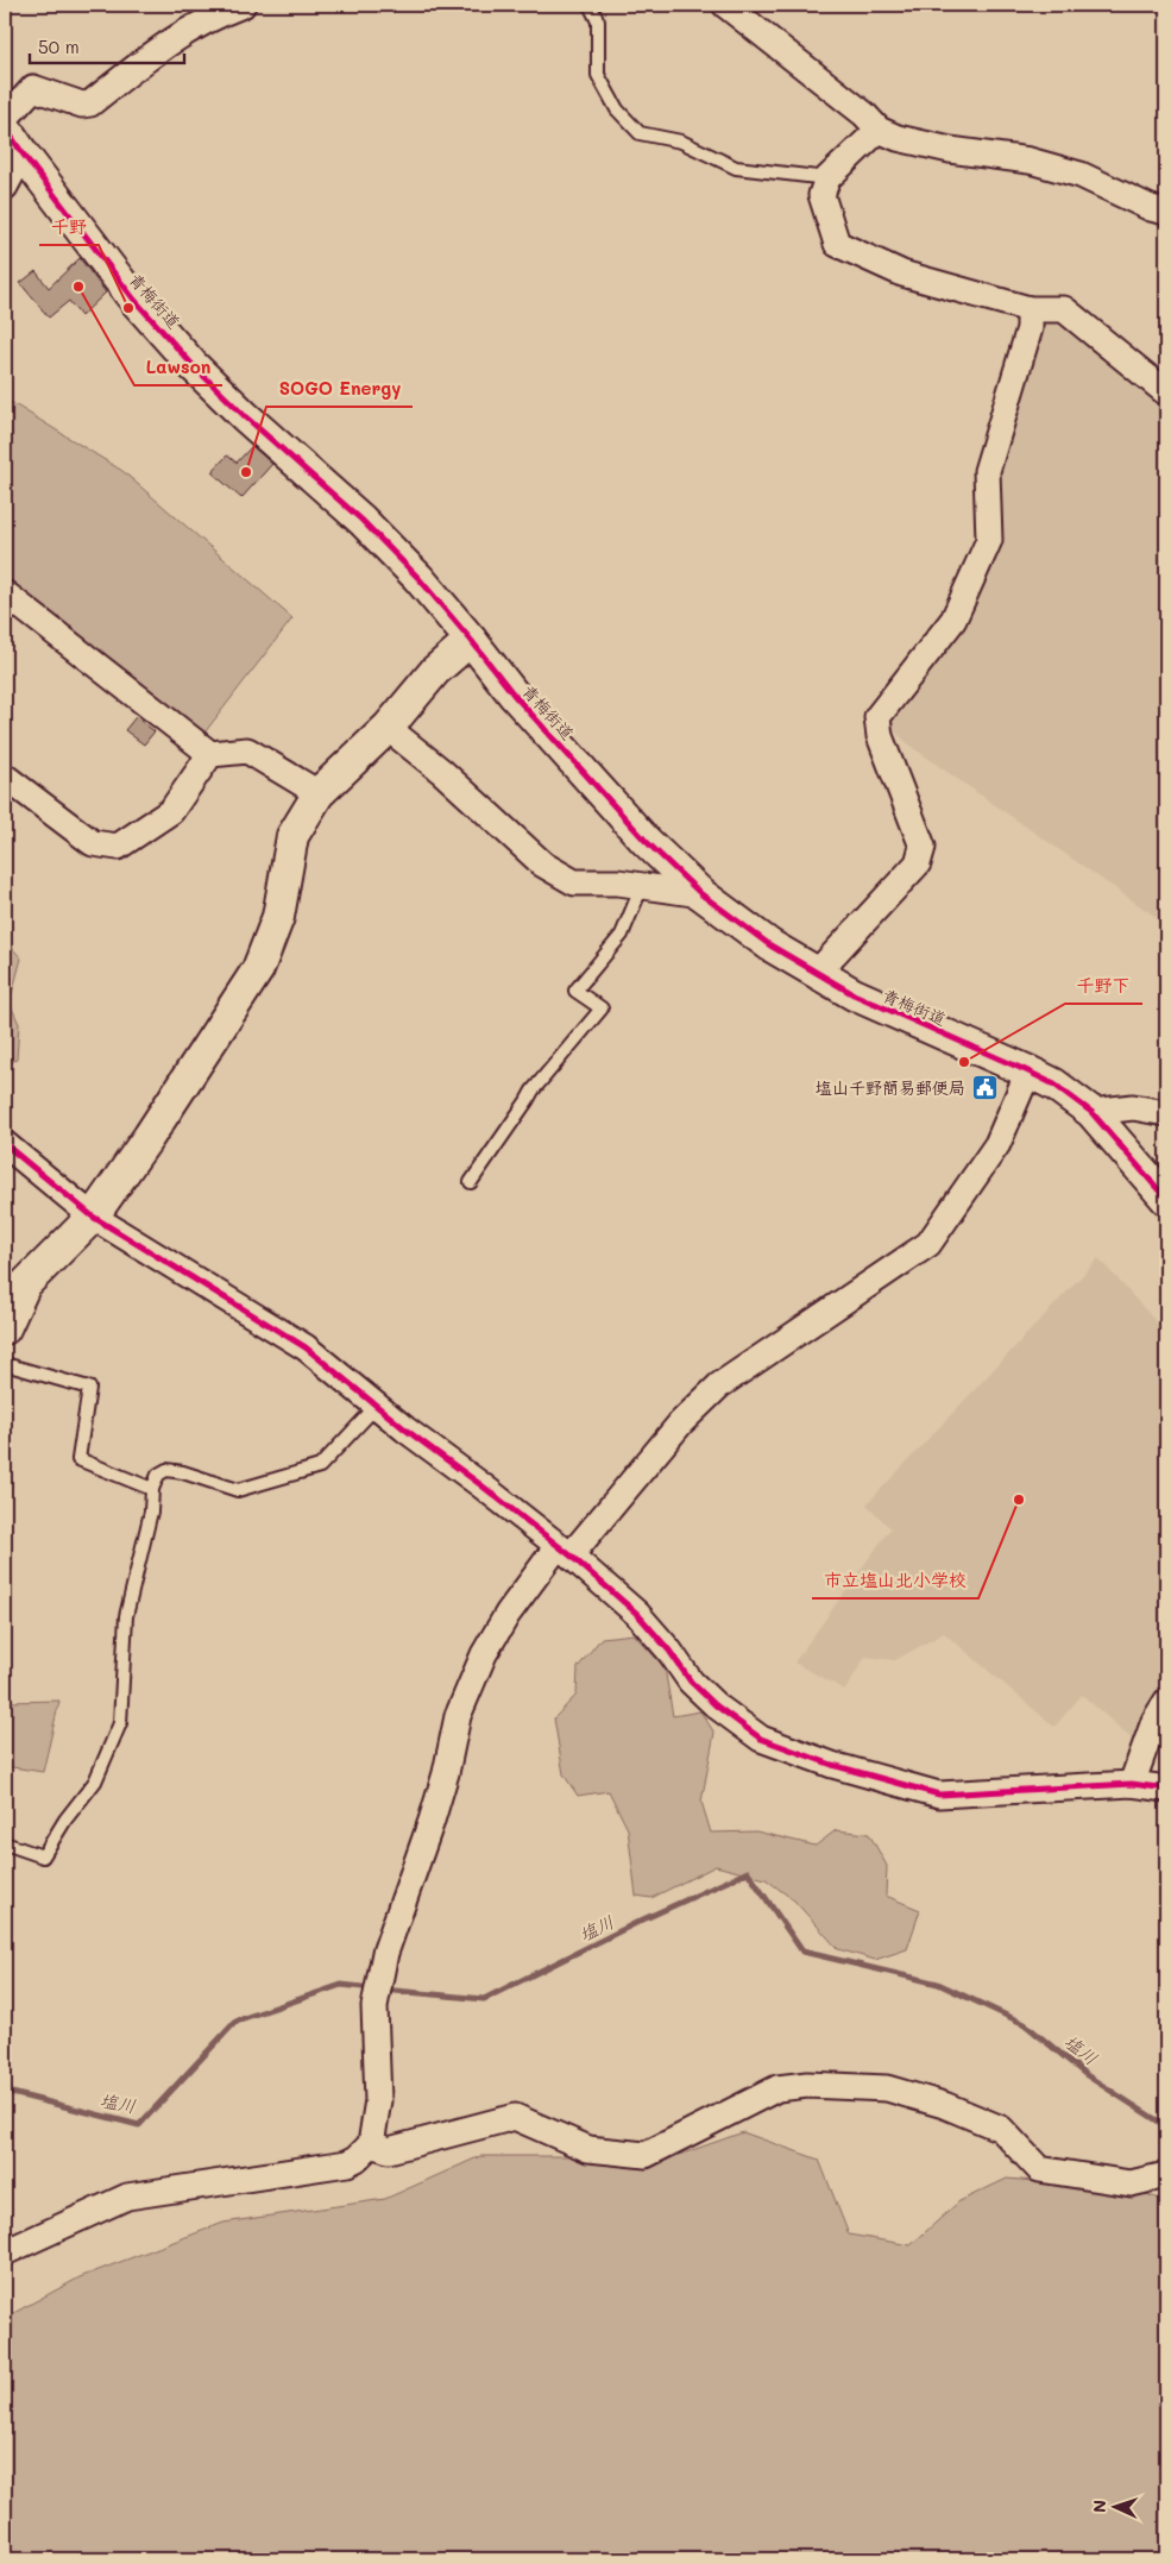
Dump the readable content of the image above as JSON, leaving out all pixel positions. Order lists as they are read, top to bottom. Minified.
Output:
{"streets":{"street":["青梅街道"]},"water":["塩川"],"places":{"other":["Lawson","千野","SOGO Energy","千野下","市立塩山北小学校"],"public building":["塩山千野簡易郵便局"]},"scale_bar":"50 m","north":"left"}
